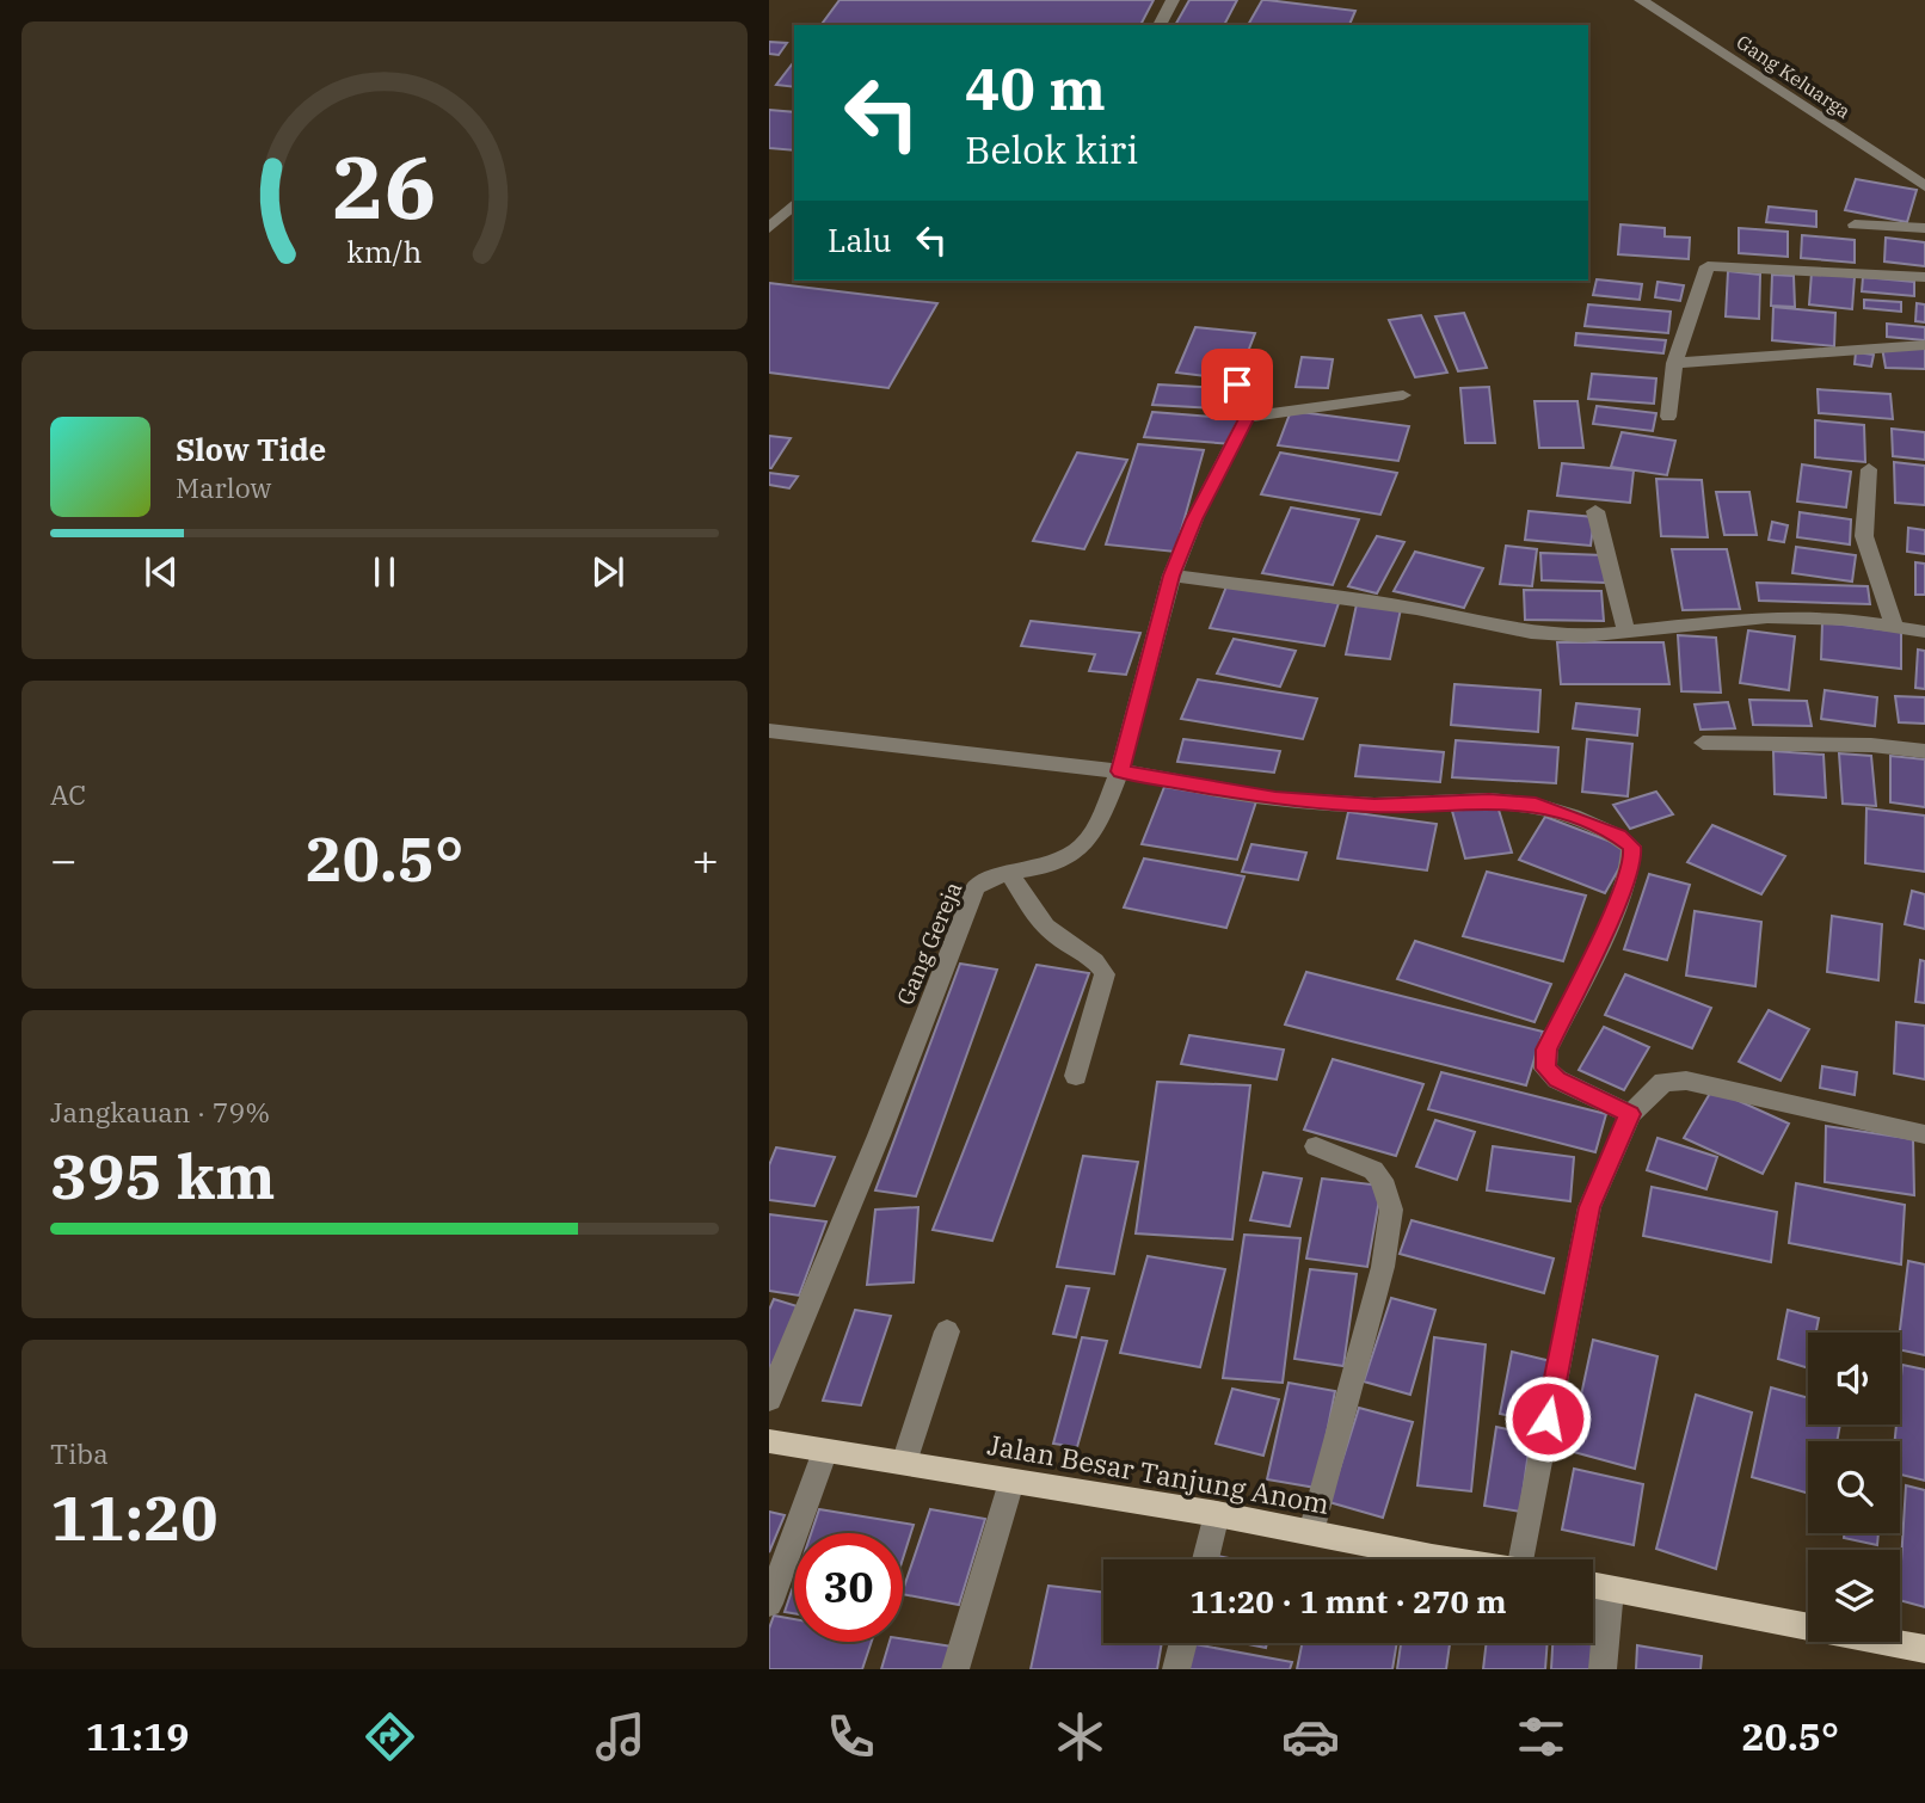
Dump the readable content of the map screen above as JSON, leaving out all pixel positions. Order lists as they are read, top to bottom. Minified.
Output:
{"streets":{"main road":["Jalan Besar Tanjung Anom"],"street":["Gang Keluarga","Gang Gereja"]},"page":{"turn":["40 m","Belok kiri"],"then":"Lalu","song":["Slow Tide","Marlow"],"tile":["AC",["Jangkauan · 79%","395 km"],["Tiba","11:20"]],"heat":["−","20.5°","+"],"limit":"30","trip":"11:20 · 1 mnt · 270 m","tabs":["11:19","20.5°"],"gauge":["26","km/h"]}}
